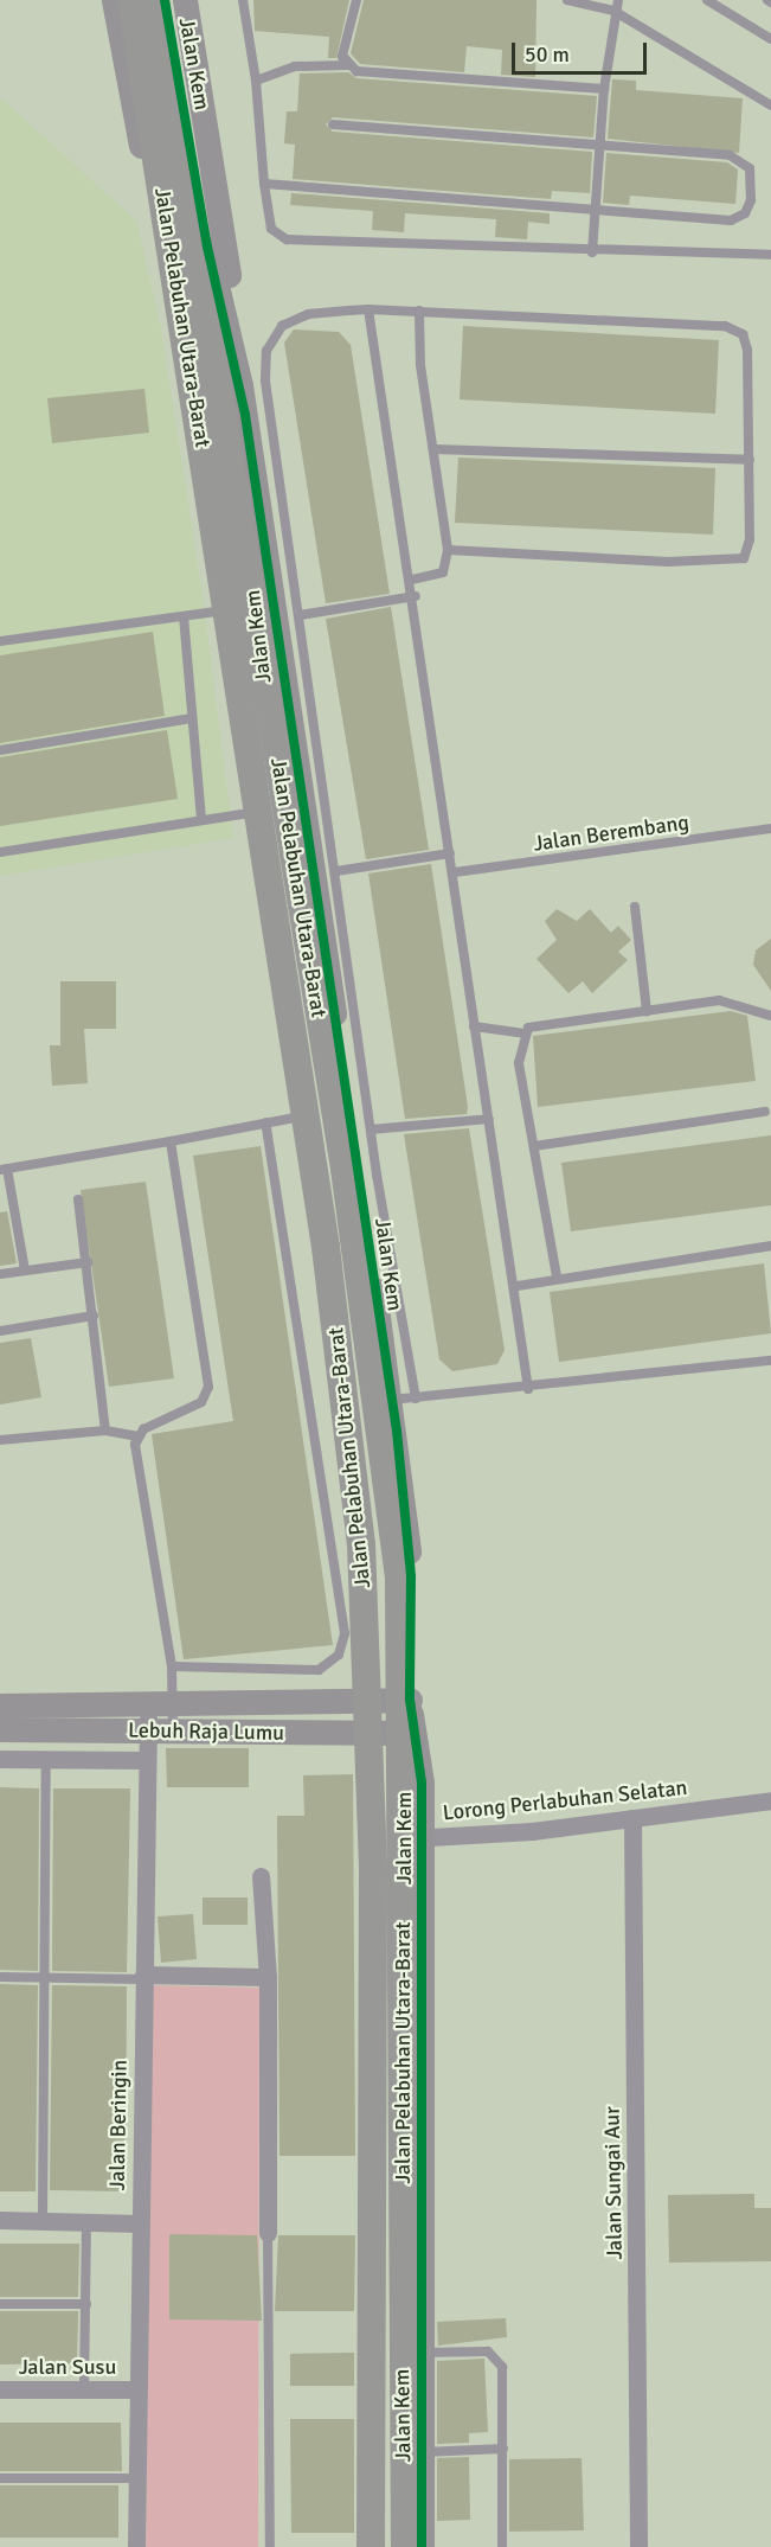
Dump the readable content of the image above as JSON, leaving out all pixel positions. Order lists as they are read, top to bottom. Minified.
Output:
{"streets":{"main road":["Jalan Pelabuhan Utara-Barat"],"street":["Jalan Kem","Lebuh Raja Lumu","Lorong Perlabuhan Selatan","Jalan Beringin","Jalan Sungai Aur","Jalan Susu"],"lane":["Jalan Berembang"]},"crossings":[["Jalan Kem","Lebuh Raja Lumu"],["Jalan Kem","Lorong Perlabuhan Selatan"],["Lebuh Raja Lumu","Jalan Beringin"],["Lorong Perlabuhan Selatan","Jalan Sungai Aur"],["Jalan Beringin","Jalan Susu"]],"scale_bar":"50 m"}
